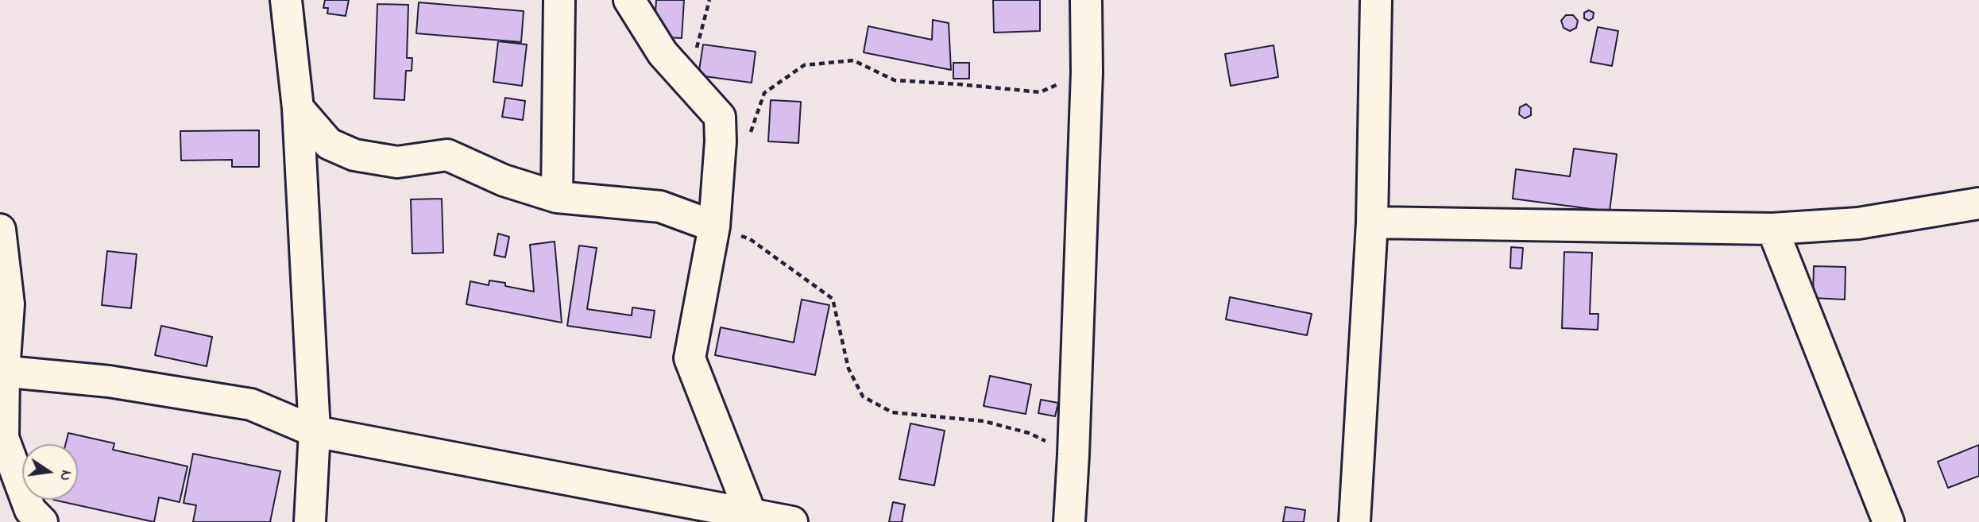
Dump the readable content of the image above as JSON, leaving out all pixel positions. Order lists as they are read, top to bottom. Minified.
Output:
{"north":"right"}
